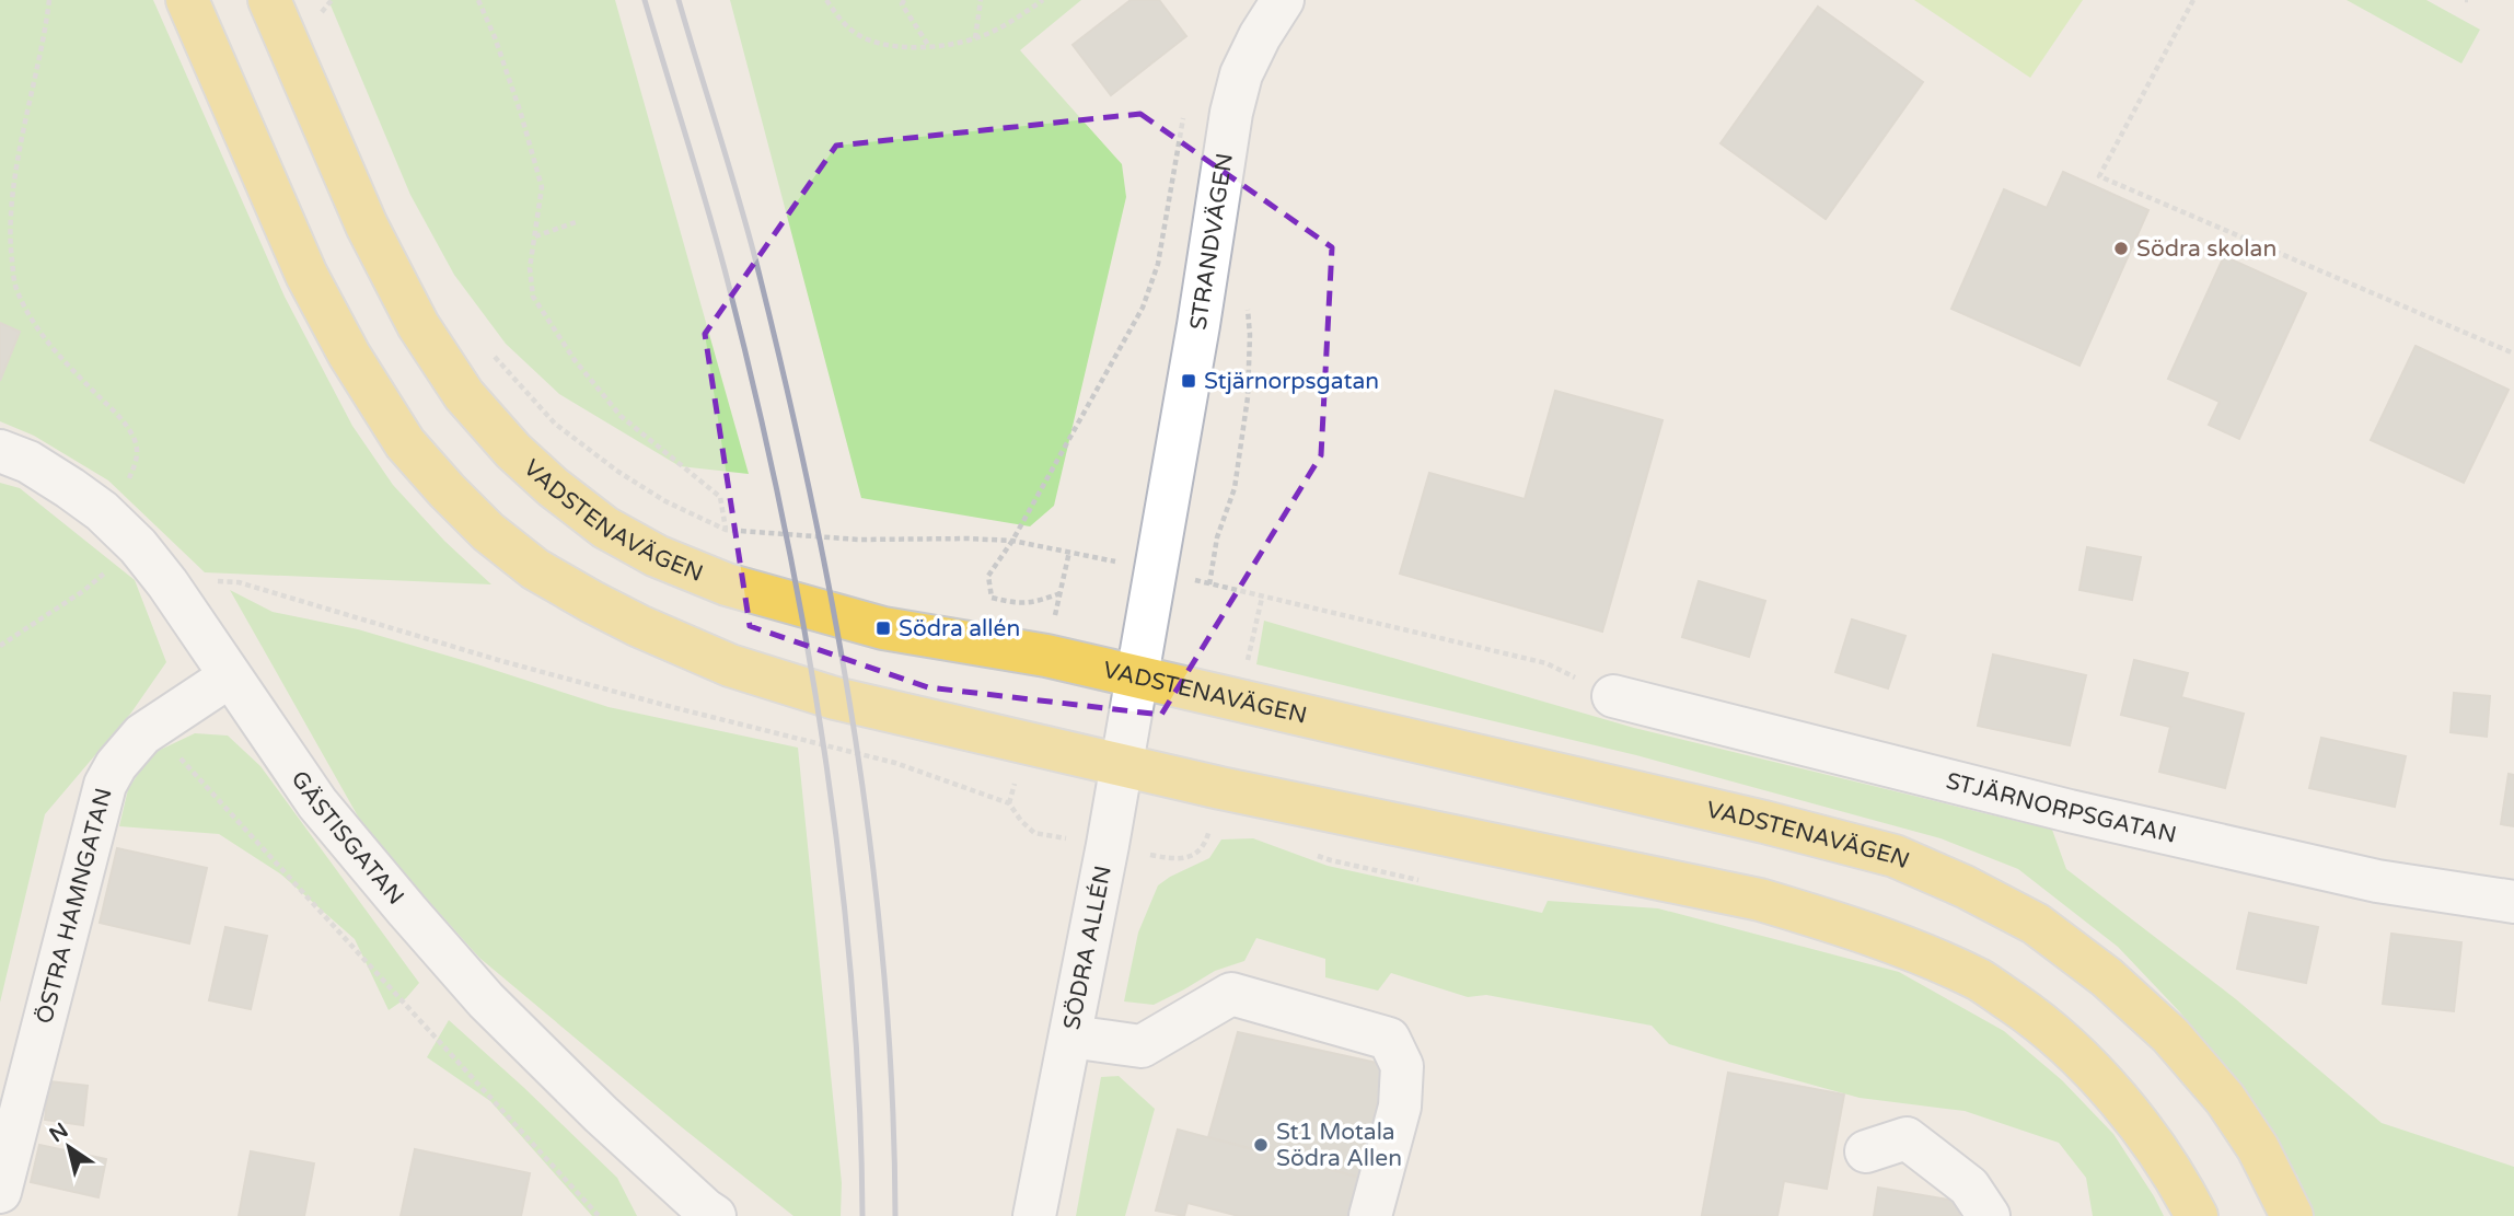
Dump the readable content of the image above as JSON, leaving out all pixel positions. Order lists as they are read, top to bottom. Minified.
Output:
{"streets":{"main road":["VADSTENAVÄGEN"],"street":["STRANDVÄGEN","STJÄRNORPSGATAN","GÄSTISGATAN","ÖSTRA HAMNGATAN","SÖDRA ALLÉN"]},"crossings":[["STRANDVÄGEN","VADSTENAVÄGEN"],["STRANDVÄGEN","SÖDRA ALLÉN"],["VADSTENAVÄGEN","SÖDRA ALLÉN"],["GÄSTISGATAN","ÖSTRA HAMNGATAN"]],"places":{"other":["Södra skolan","St1 Motala Södra Allen"],"transit":["Stjärnorpsgatan","Södra allén"]},"north":"top left"}
